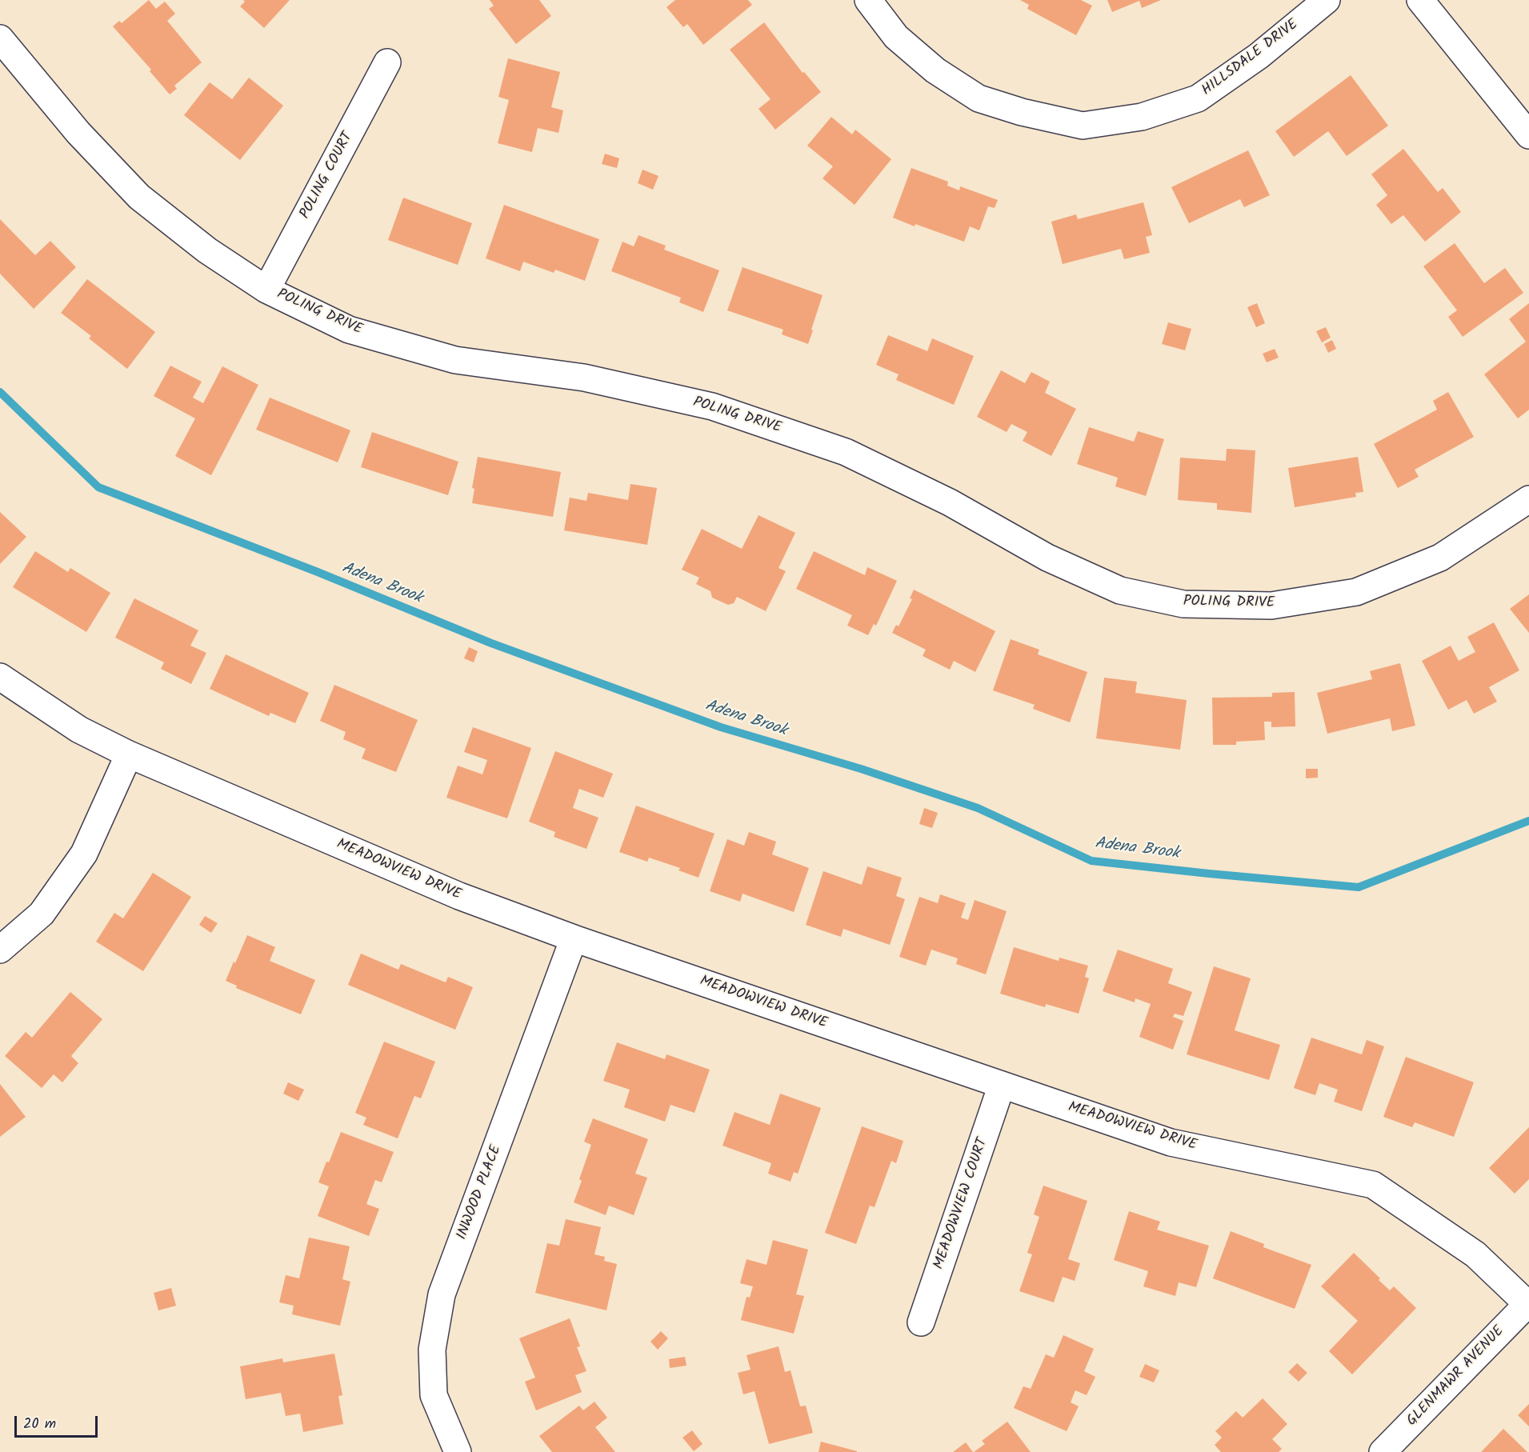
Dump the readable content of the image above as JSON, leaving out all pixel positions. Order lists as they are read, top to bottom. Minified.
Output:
{"streets":{"street":["HILLSDALE DRIVE","POLING COURT","POLING DRIVE","MEADOWVIEW DRIVE","INWOOD PLACE","MEADOWVIEW COURT","GLENMAWR AVENUE"]},"crossings":[["POLING COURT","POLING DRIVE"],["MEADOWVIEW DRIVE","INWOOD PLACE"],["MEADOWVIEW DRIVE","MEADOWVIEW COURT"],["MEADOWVIEW DRIVE","GLENMAWR AVENUE"]],"water":["Adena Brook"],"scale_bar":"20 m"}
